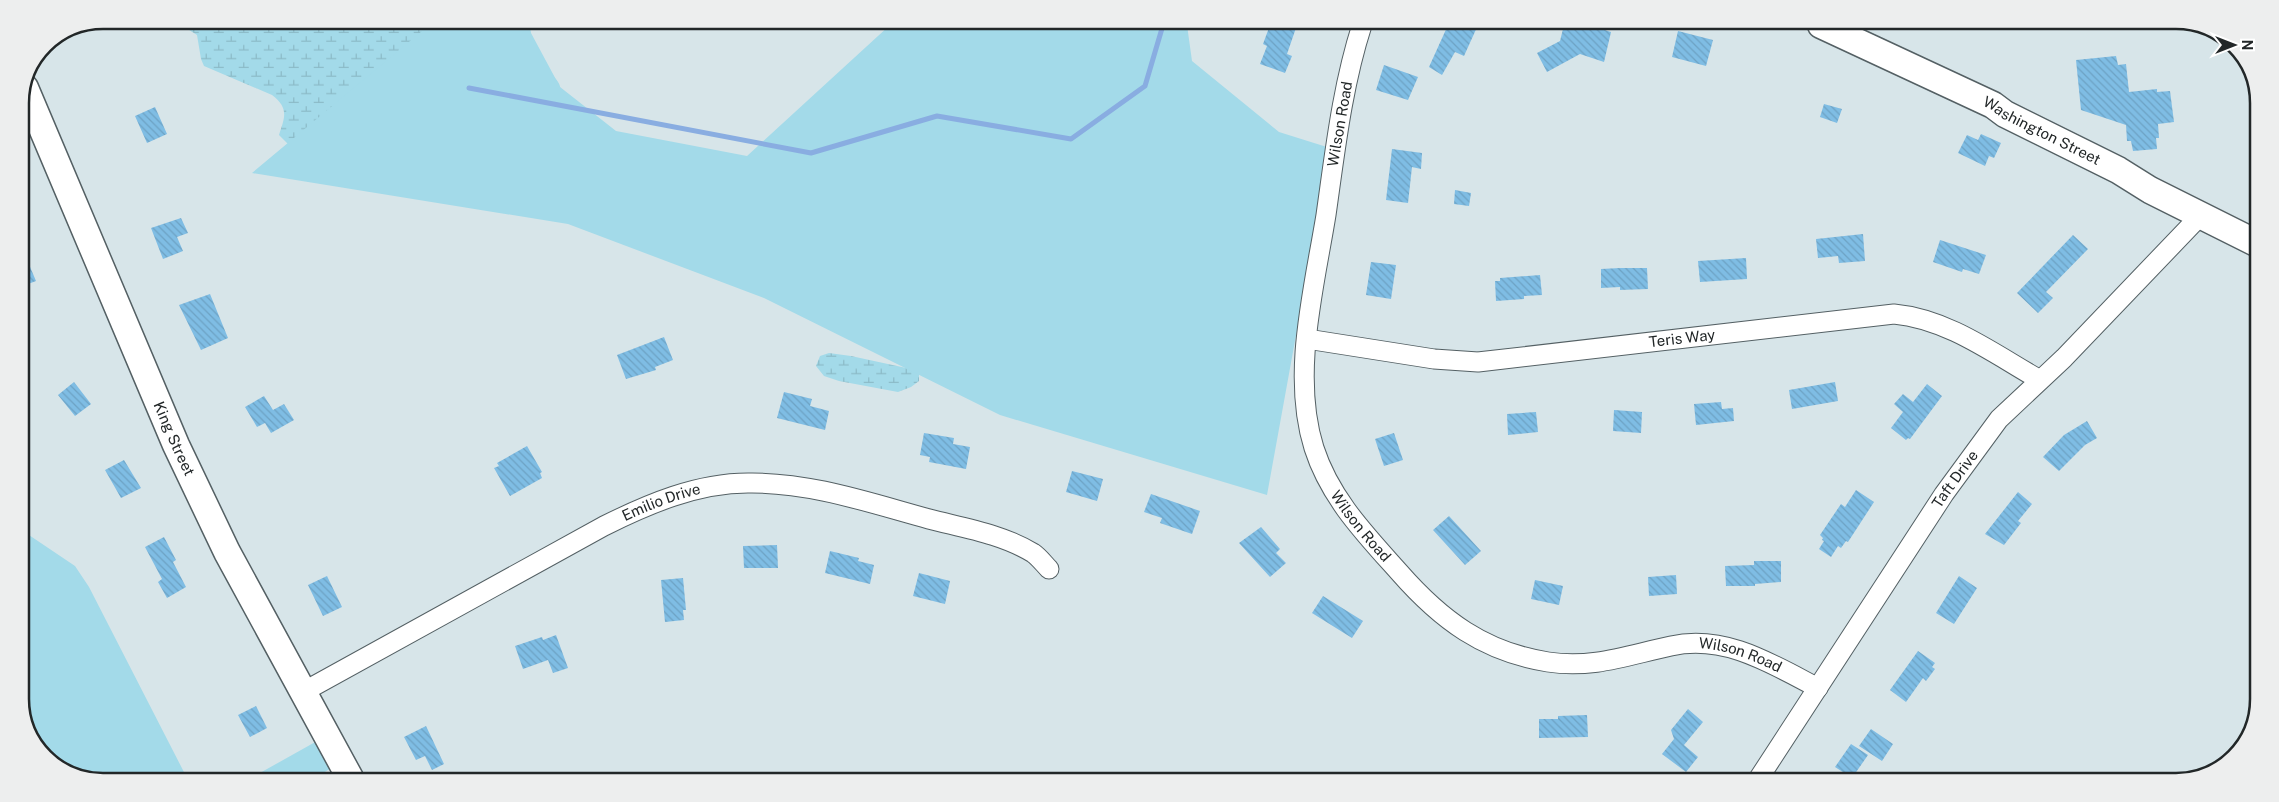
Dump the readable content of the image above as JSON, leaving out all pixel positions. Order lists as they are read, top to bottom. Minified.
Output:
{"streets":{"main road":["Washington Street","King Street"],"street":["Wilson Road","Teris Way","Taft Drive","Emilio Drive"]},"crossings":[["Wilson Road","Teris Way"],["Wilson Road","Taft Drive"],["Washington Street","Taft Drive"],["Teris Way","Taft Drive"],["King Street","Emilio Drive"]],"north":"right"}
